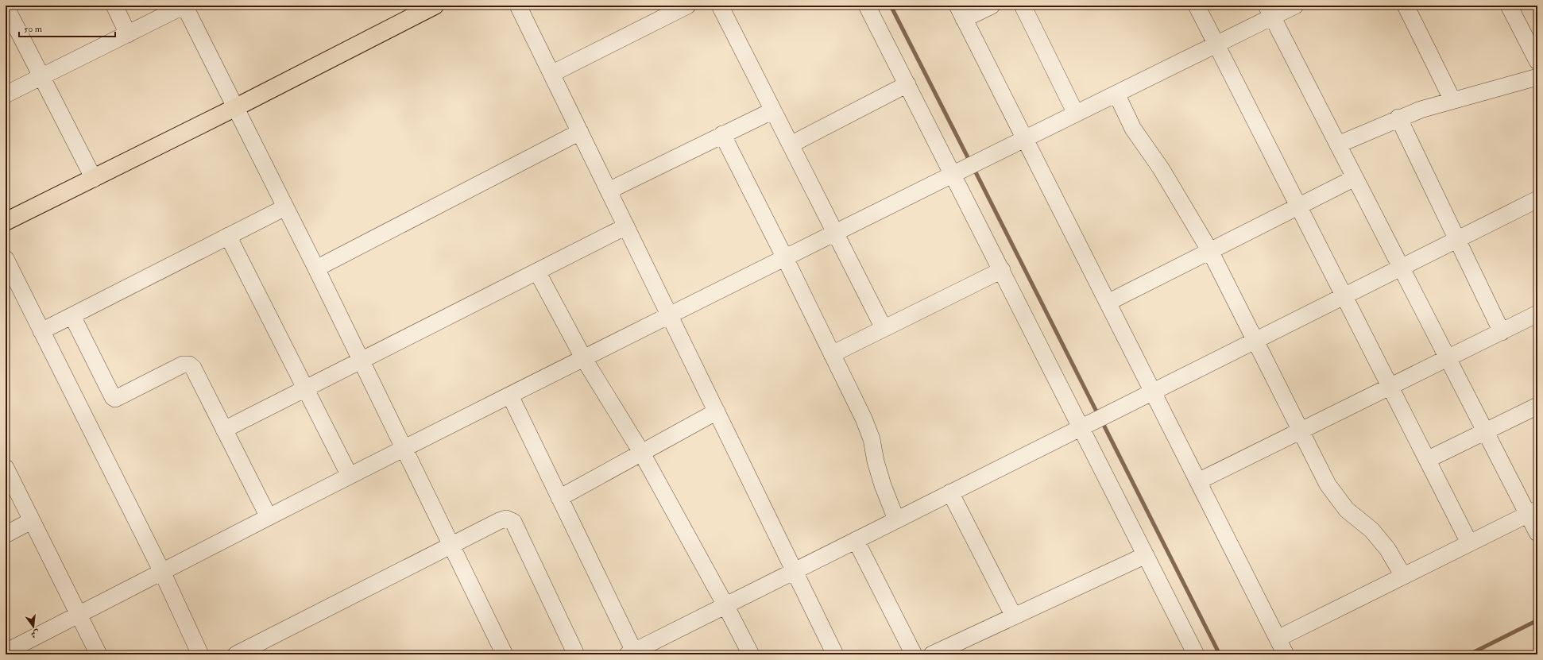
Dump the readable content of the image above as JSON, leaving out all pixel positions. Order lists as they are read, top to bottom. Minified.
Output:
{"scale_bar":"50 m","north":"bottom"}
